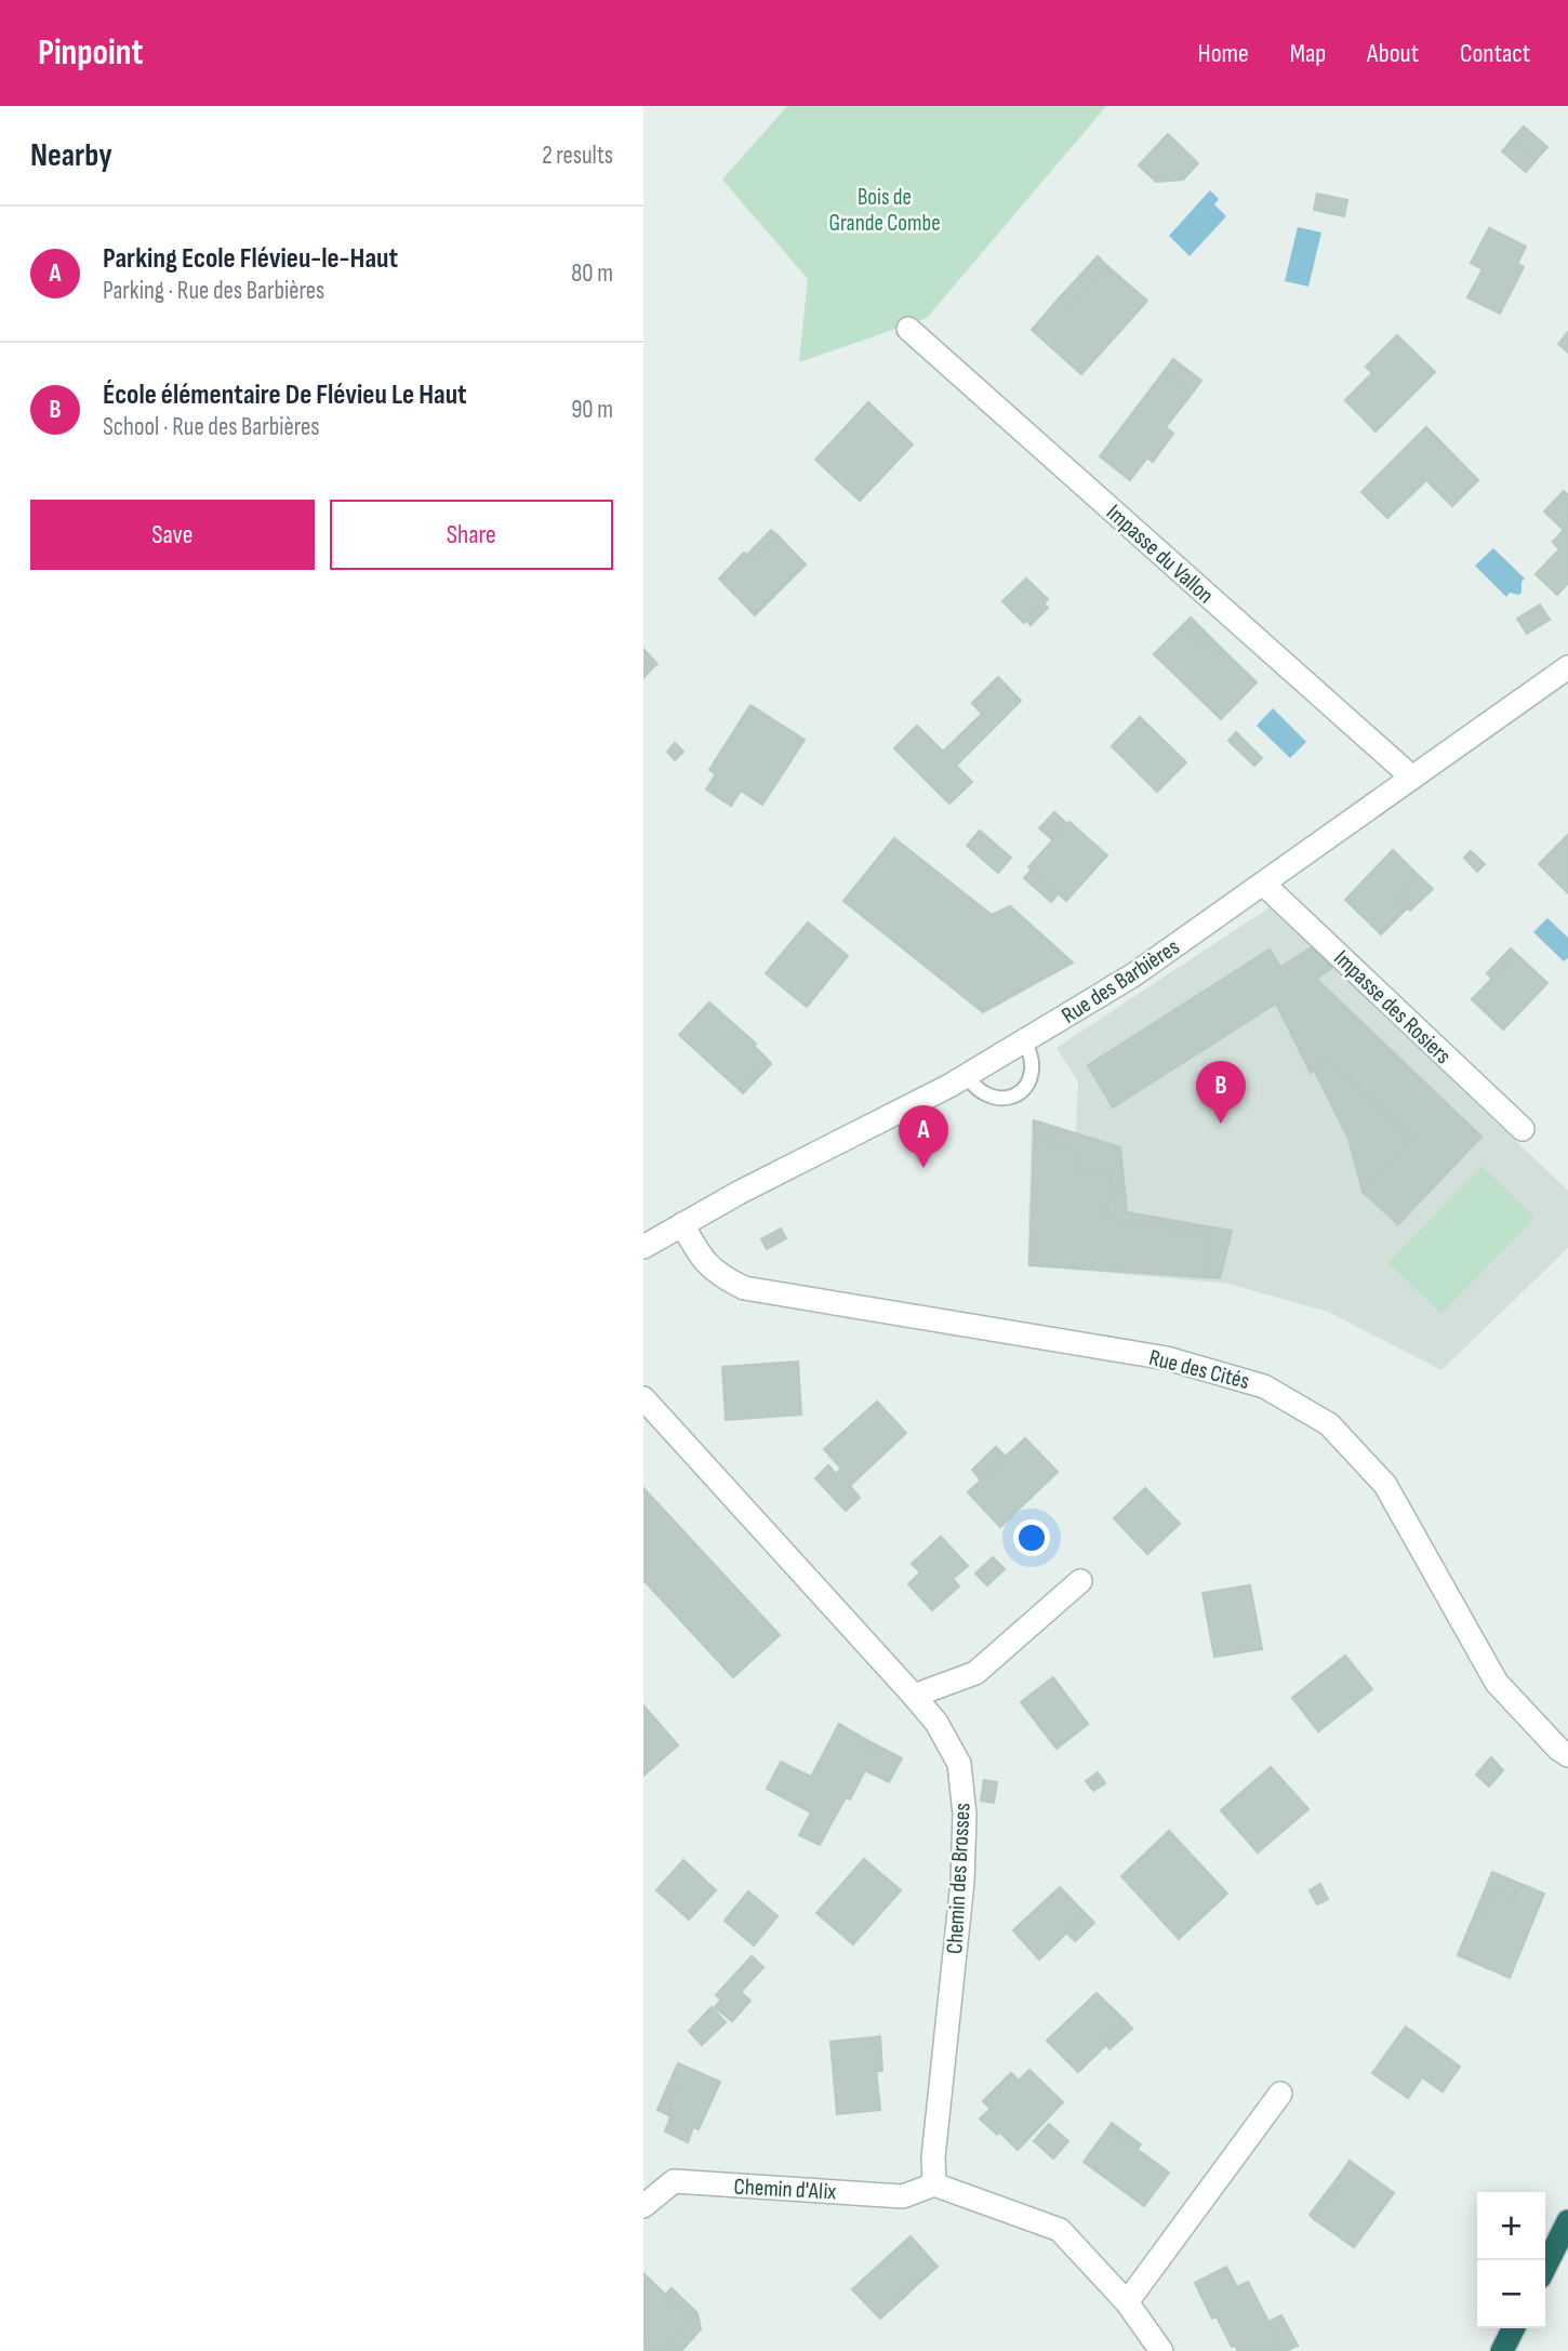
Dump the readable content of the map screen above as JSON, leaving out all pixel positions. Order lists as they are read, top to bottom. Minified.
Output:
{"streets":{"street":["Impasse du Vallon","Rue des Barbières","Impasse des Rosiers","Rue des Cités","Chemin des Brosses","Chemin d'Alix"]},"crossings":[["Impasse du Vallon","Rue des Barbières"],["Rue des Barbières","Impasse des Rosiers"],["Rue des Barbières","Rue des Cités"],["Chemin des Brosses","Chemin d'Alix"]],"parks":["Bois de Grande Combe"],"page":{"header":"Pinpoint","nav":["Home","Map","About","Contact"],"heading":["Nearby","2 results"],"list":[{"mark":"A","name":"Parking Ecole Flévieu-le-Haut","note":"Parking · Rue des Barbières","value":"80 m"},{"mark":"B","name":"École élémentaire De Flévieu Le Haut","note":"School · Rue des Barbières","value":"90 m"}],"buttons":["Save","Share"],"pins":["B","A"],"map_buttons":["+","−"]}}
